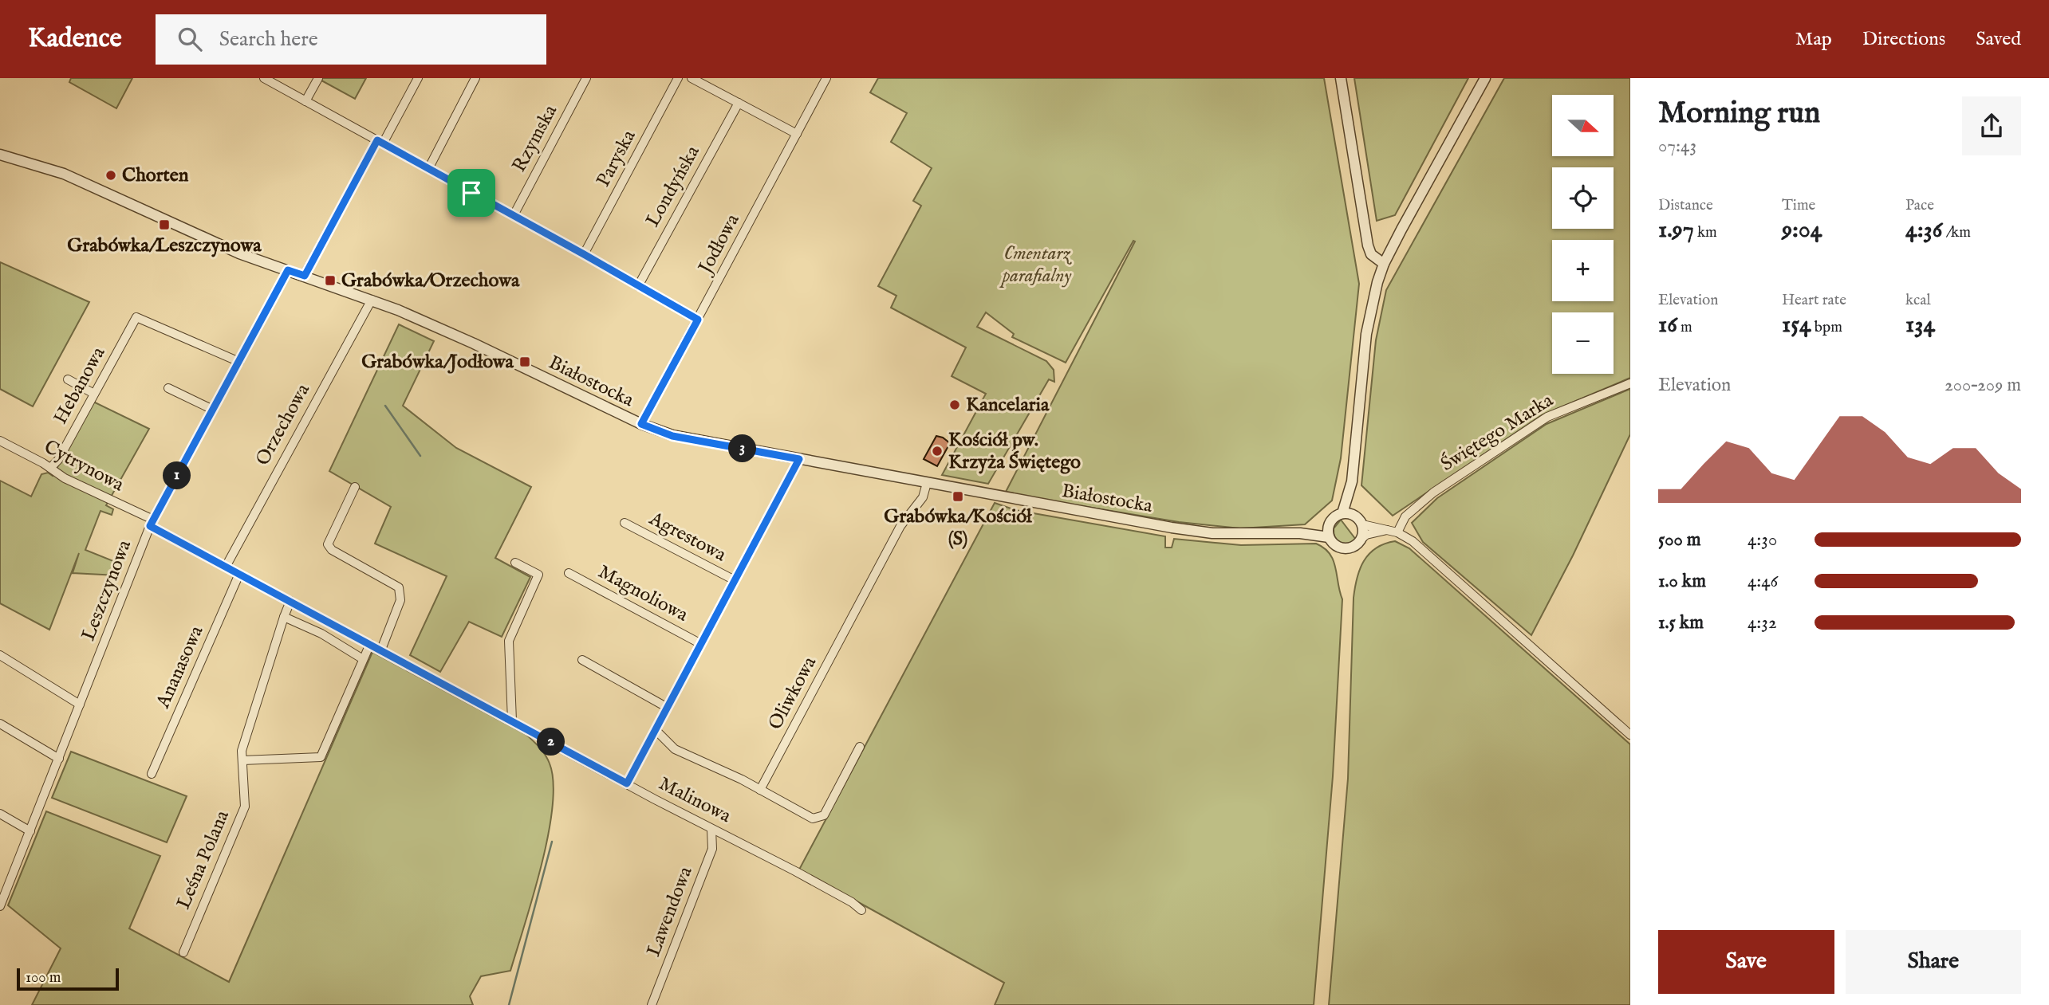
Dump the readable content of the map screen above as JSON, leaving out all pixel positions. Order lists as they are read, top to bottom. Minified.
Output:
{"streets":{"street":["Rzymska","Paryska","Londyńska","Jodłowa","Białostocka","Hebanowa","Orzechowa","Świętego Marka","Cytrynowa","Agrestowa","Leszczynowa","Magnoliowa","Ananasowa","Oliwkowa","Malinowa","Leśna Polana","Lawendowa"]},"crossings":[["Jodłowa","Białostocka"],["Białostocka","Orzechowa"],["Białostocka","Leszczynowa"],["Białostocka","Oliwkowa"],["Białostocka","Malinowa"],["Hebanowa","Cytrynowa"],["Hebanowa","Leszczynowa"],["Orzechowa","Cytrynowa"],["Cytrynowa","Leszczynowa"],["Cytrynowa","Ananasowa"],["Cytrynowa","Malinowa"],["Cytrynowa","Leśna Polana"],["Agrestowa","Malinowa"],["Magnoliowa","Malinowa"],["Malinowa","Lawendowa"]],"parks":["Cmentarz parafialny"],"places":{"other":["Chorten","Kancelaria","Kościół pw. Krzyża Świętego"],"transit":["Grabówka/Leszczynowa","Grabówka/Orzechowa","Grabówka/Jodłowa","Grabówka/Kościół (S)"]},"scale_bar":"100 m","north":"right","page":{"header":"Kadence","search":"Search here","nav":["Map","Directions","Saved"],"heading":["Morning run","07:43"],"map_buttons":["+","−"],"stats":[["Distance","1.97 km"],["Time","9:04"],["Pace","4:36 /km"],["Elevation","16 m"],["Heart rate","154 bpm"],["kcal","134"]],"chart":["Elevation","200–209 m"],"pins":["3","1","2"],"list":[{"name":"500 m","note":"4:30"},{"name":"1.0 km","note":"4:46"},{"name":"1.5 km","note":"4:32"}],"buttons":["Save","Share"],"scale":"100 m"}}
